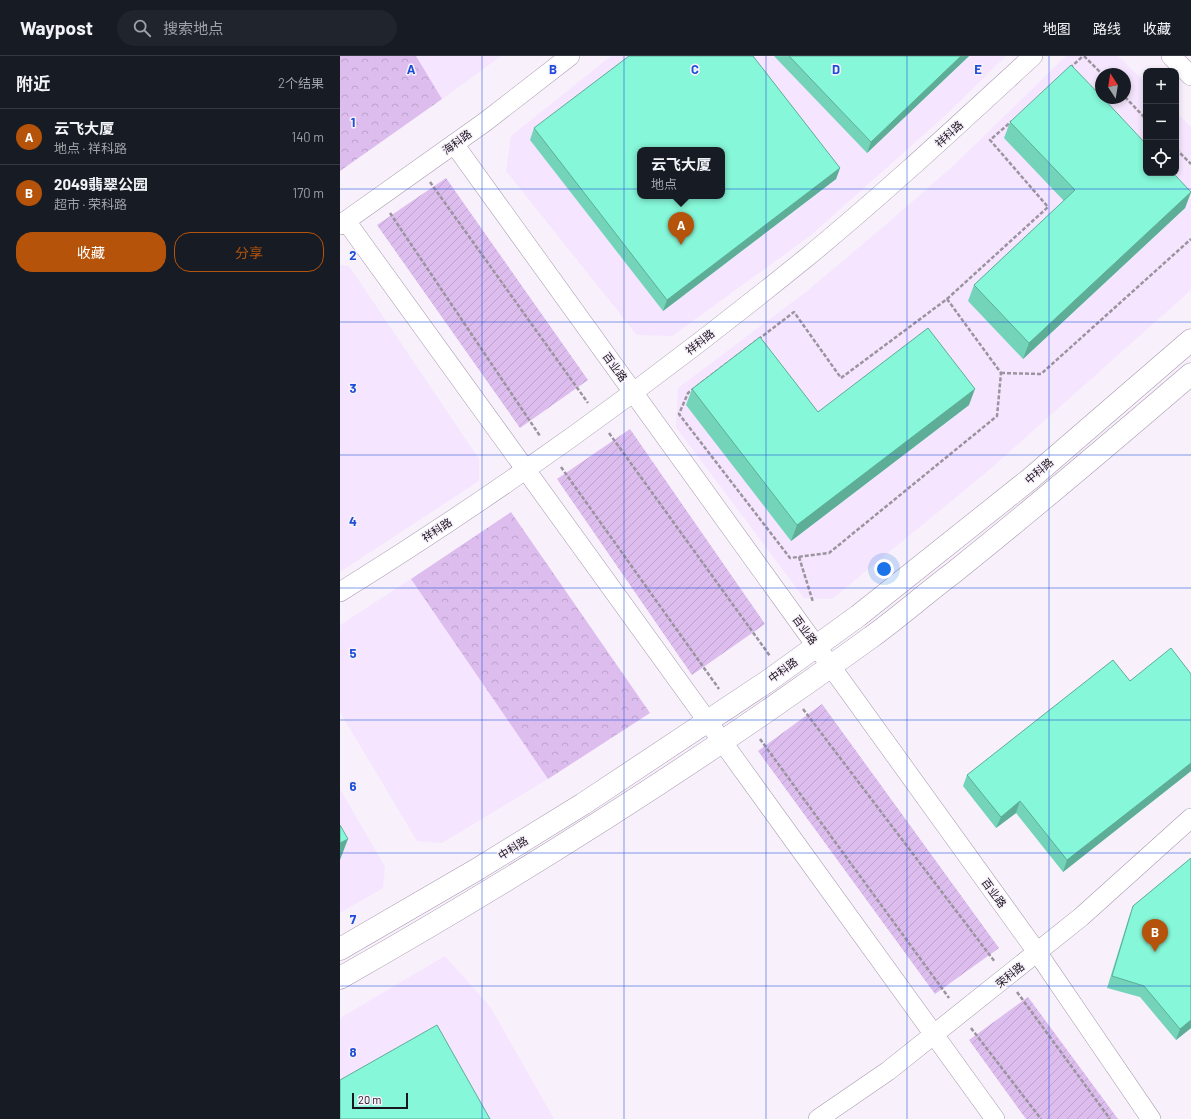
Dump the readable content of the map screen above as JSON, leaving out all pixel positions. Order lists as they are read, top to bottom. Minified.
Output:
{"streets":{"street":["祥科路","海科路","百业路","中科路","荣科路"]},"crossings":[["祥科路","百业路"],["海科路","百业路"],["百业路","中科路"],["百业路","荣科路"]],"scale_bar":"20 m","north":"top","page":{"header":"Waypost","search":"搜索地点","nav":["地图","路线","收藏"],"heading":["附近","2个结果"],"map_buttons":["+","−"],"list":[{"mark":"A","name":"云飞大厦","note":"地点 · 祥科路","value":"140 m"},{"mark":"B","name":"2049翡翠公园","note":"超市 · 荣科路","value":"170 m"}],"popup":["云飞大厦","地点"],"pins":["A","B"],"buttons":["收藏","分享"],"scale":"20 m"},"grid":{"columns":["A","B","C","D","E"],"rows":["1","2","3","4","5","6","7","8"]}}
